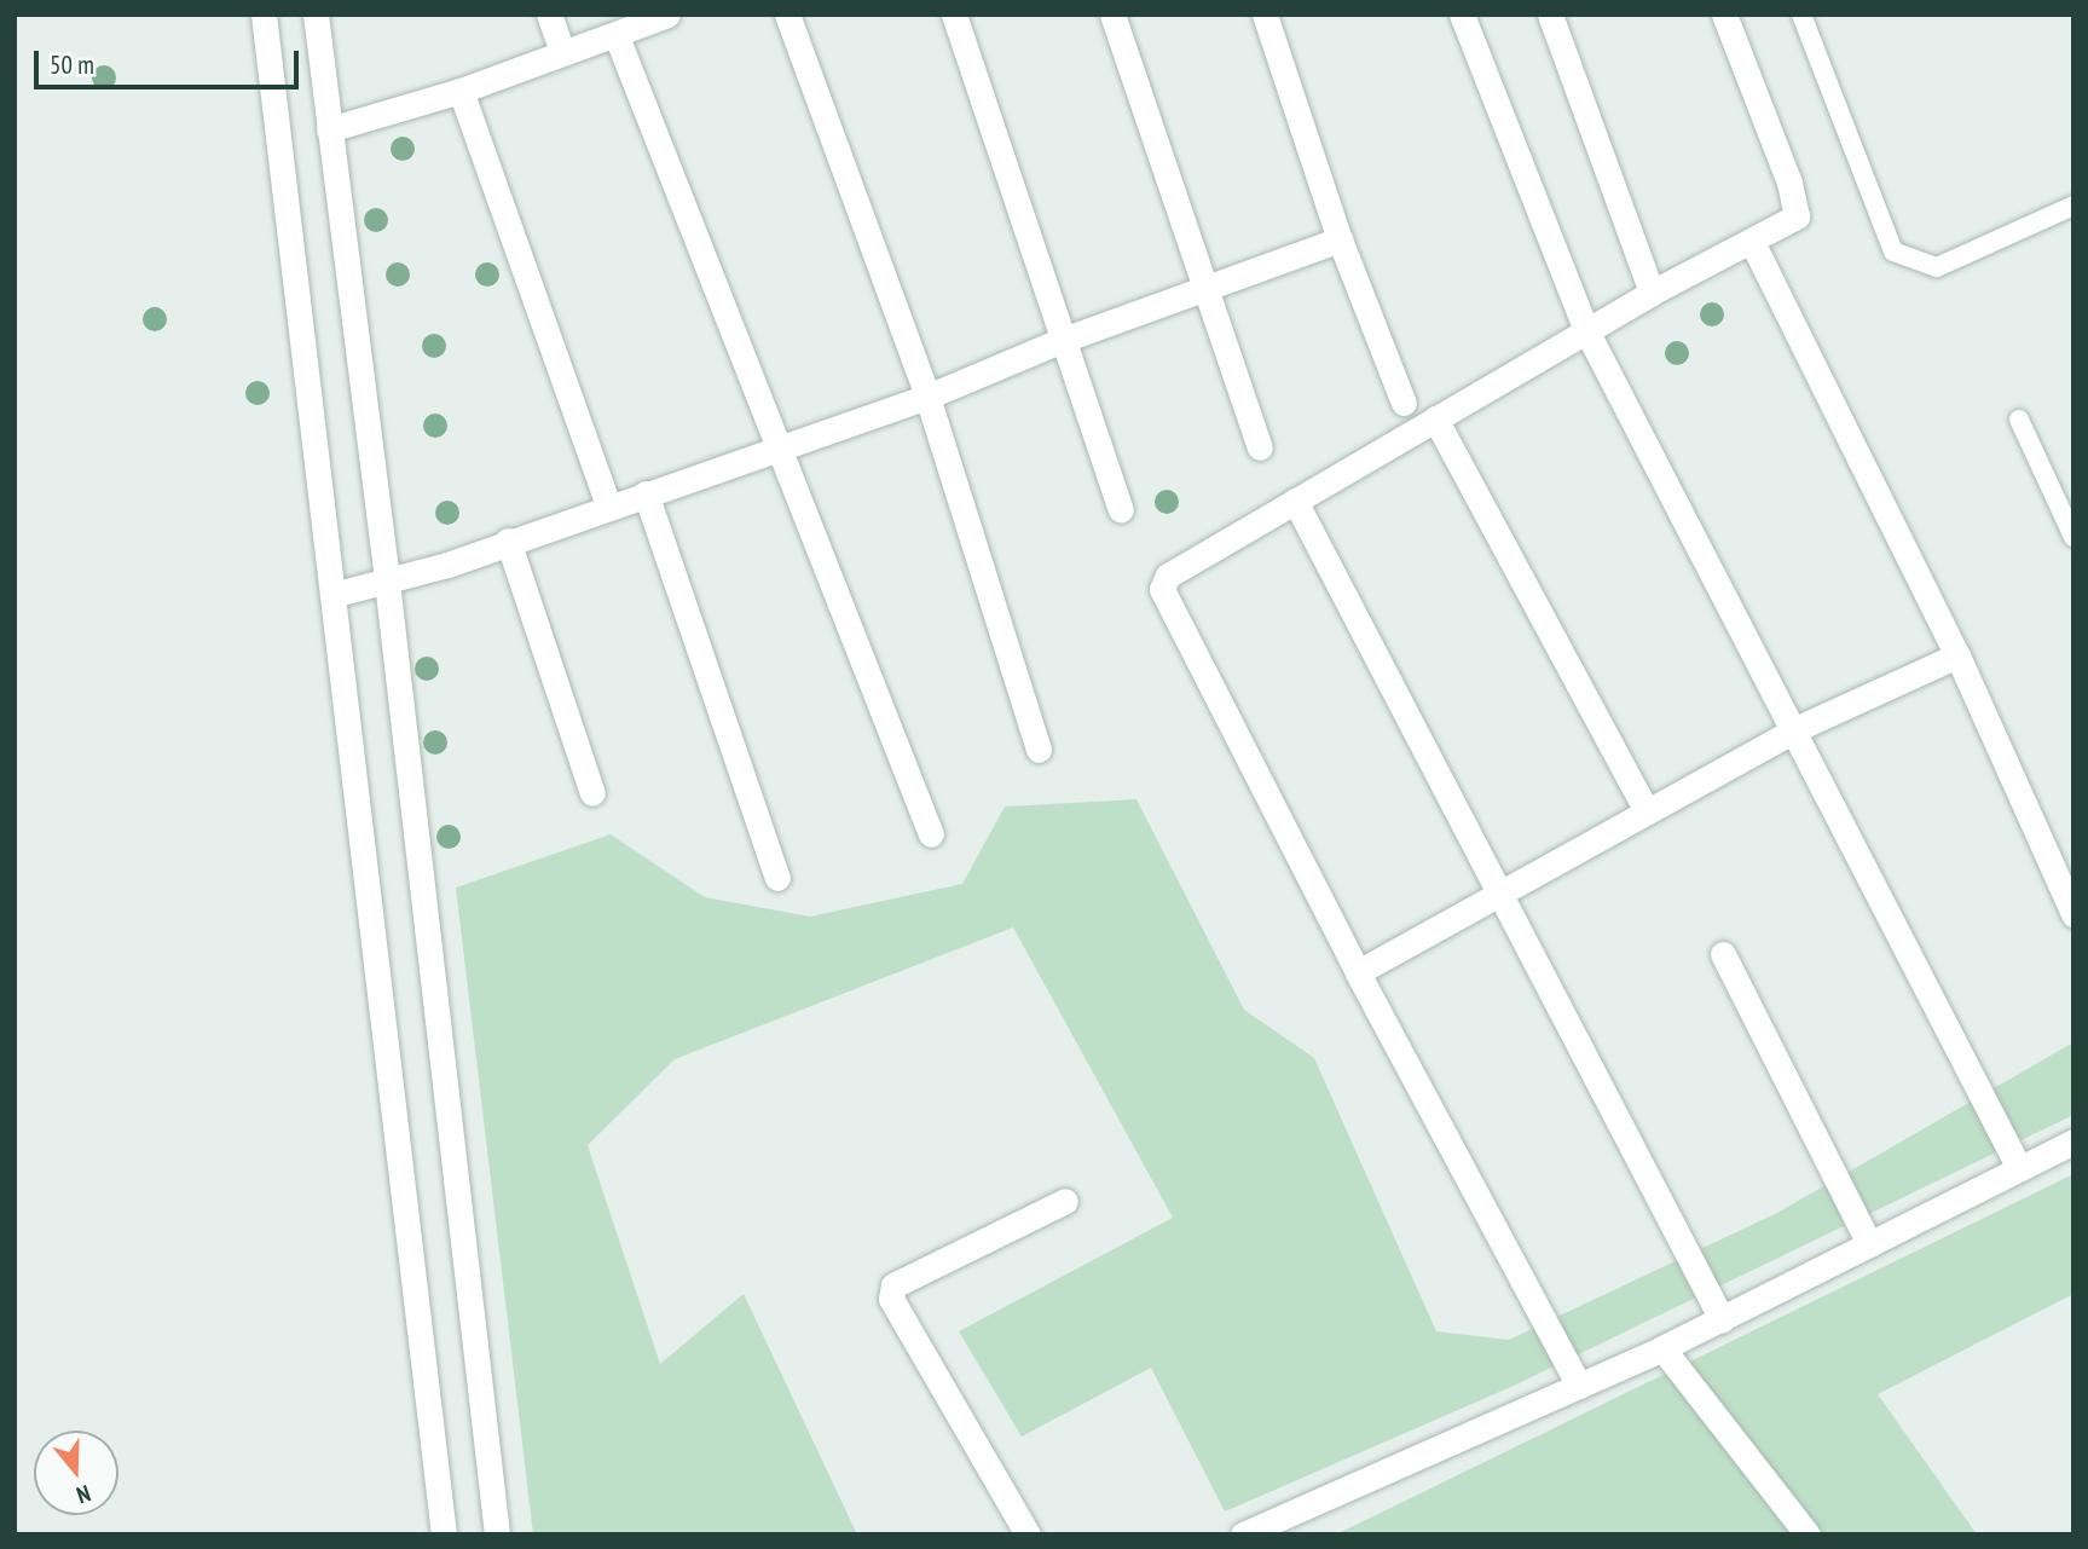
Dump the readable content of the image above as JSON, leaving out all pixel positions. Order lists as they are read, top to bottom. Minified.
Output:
{"scale_bar":"50 m","north":"bottom"}
